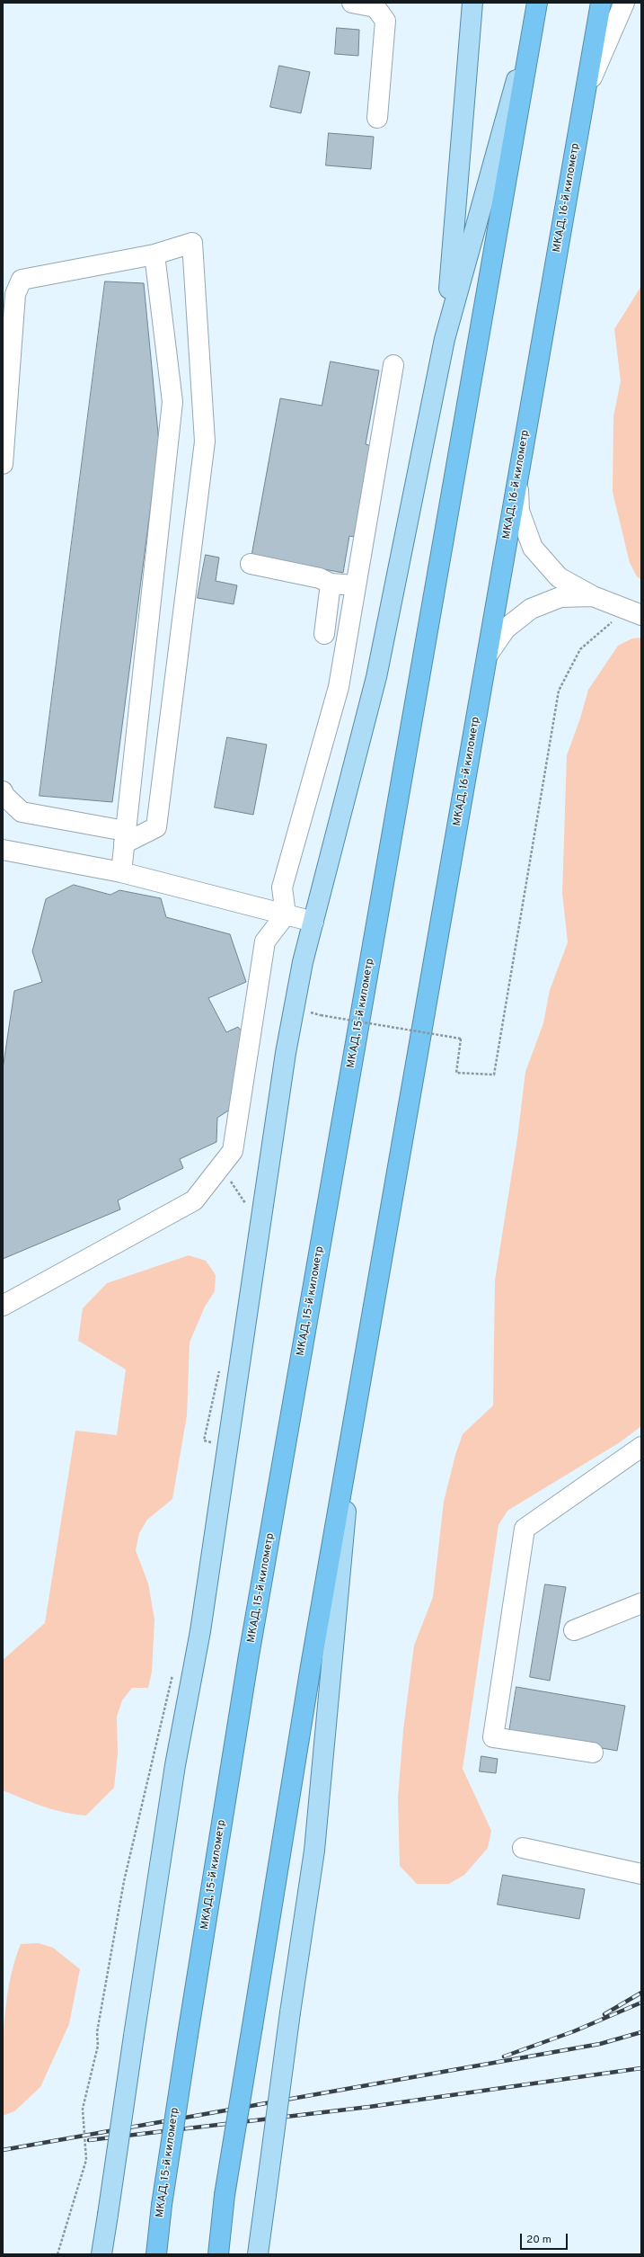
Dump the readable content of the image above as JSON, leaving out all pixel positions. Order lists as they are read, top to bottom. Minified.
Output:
{"streets":{"highway":["МКАД, 16-й километр","МКАД, 15-й километр"]},"scale_bar":"20 m"}
